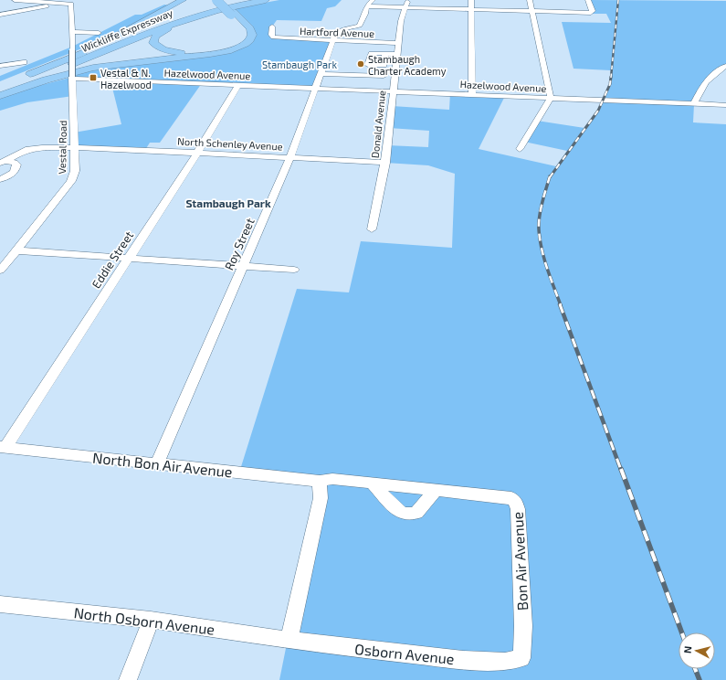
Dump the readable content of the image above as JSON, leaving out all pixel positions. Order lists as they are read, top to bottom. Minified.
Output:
{"streets":{"highway":["Wickliffe Expressway"],"street":["Hartford Avenue","Hazelwood Avenue","Donald Avenue","North Schenley Avenue","Vestal Road","Roy Street","Eddie Street","North Bon Air Avenue","Bon Air Avenue","North Osborn Avenue","Osborn Avenue"]},"crossings":[["Hartford Avenue","Donald Avenue"],["Hartford Avenue","Roy Street"],["Hazelwood Avenue","Donald Avenue"],["Hazelwood Avenue","Vestal Road"],["Hazelwood Avenue","Roy Street"],["Hazelwood Avenue","Eddie Street"],["Donald Avenue","North Schenley Avenue"],["North Schenley Avenue","Vestal Road"],["North Schenley Avenue","Roy Street"],["North Schenley Avenue","Eddie Street"],["Roy Street","North Bon Air Avenue"],["Eddie Street","North Bon Air Avenue"],["North Bon Air Avenue","Bon Air Avenue"],["Bon Air Avenue","Osborn Avenue"],["North Osborn Avenue","Osborn Avenue"]],"districts":["Stambaugh Park"],"parks":["Stambaugh Park"],"places":{"other":["Stambaugh Charter Academy"],"transit":["Vestal & N. Hazelwood"]},"north":"left"}
